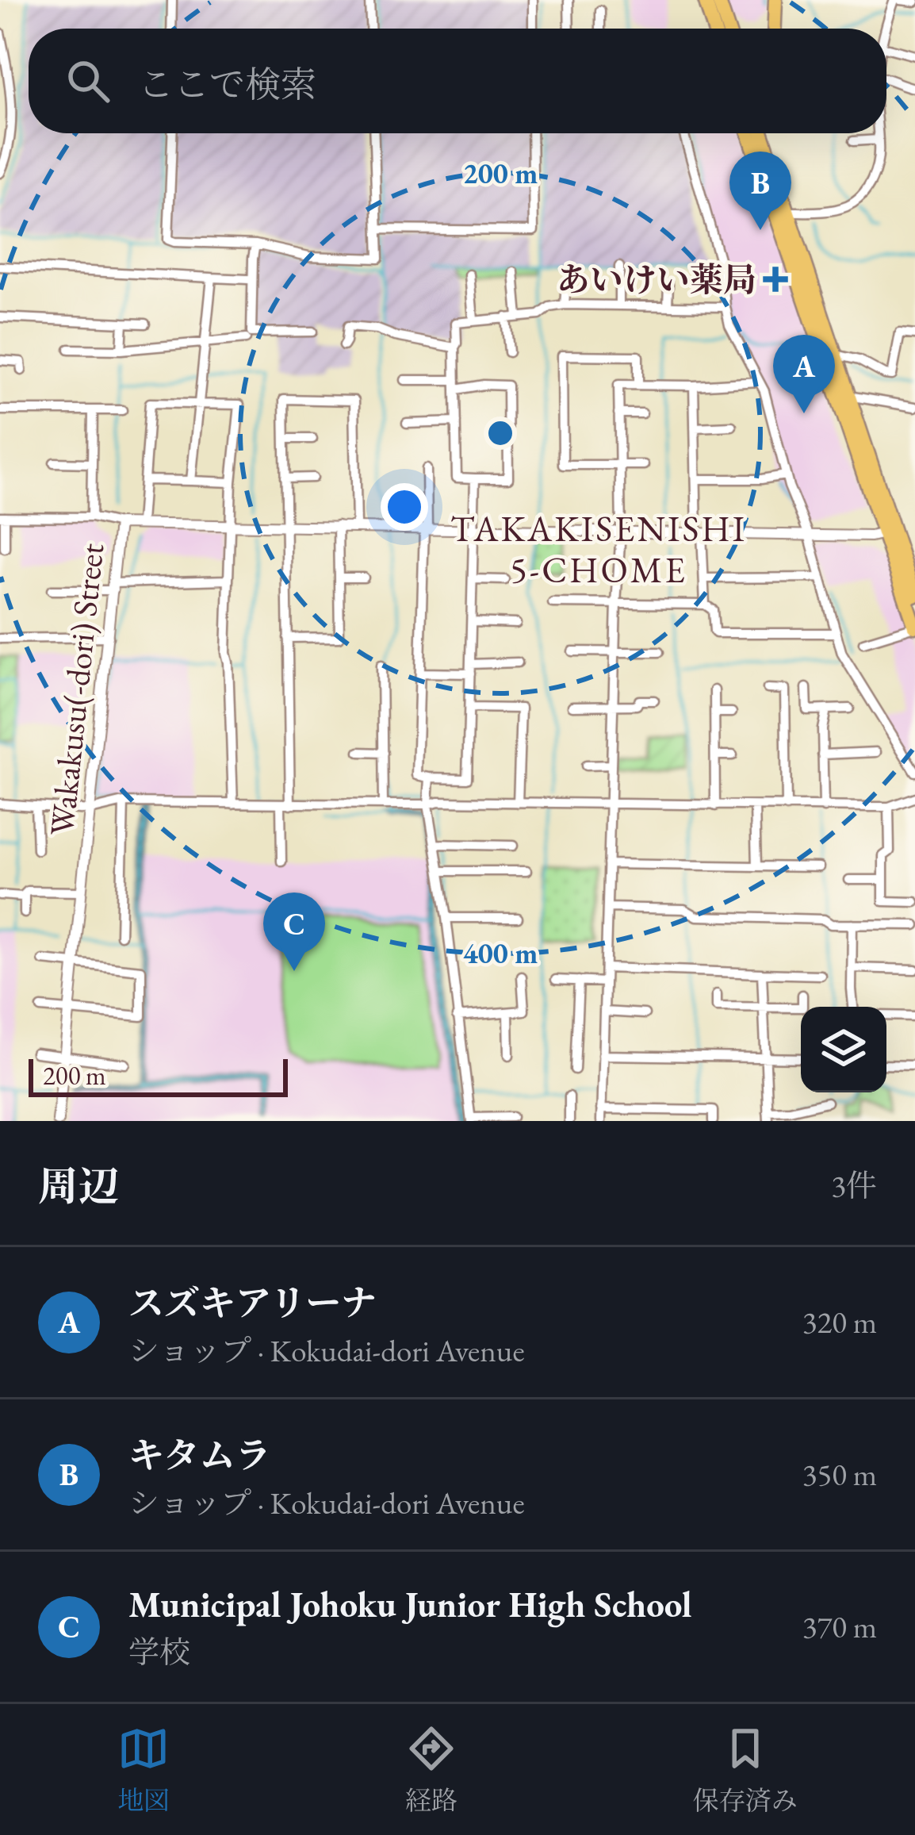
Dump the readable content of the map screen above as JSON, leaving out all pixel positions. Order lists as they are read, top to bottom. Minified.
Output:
{"streets":{"street":["Wakakusu(-dori) Street"]},"districts":["TAKAKISENISHI 5-CHOME"],"places":{"health":["あいけい薬局"]},"scale_bar":"200 m","page":{"search":"ここで検索","pins":["B","A","C"],"scale":"200 m","heading":["周辺","3件"],"list":[{"mark":"A","name":"スズキアリーナ","note":"ショップ · Kokudai-dori Avenue","value":"320 m"},{"mark":"B","name":"キタムラ","note":"ショップ · Kokudai-dori Avenue","value":"350 m"},{"mark":"C","name":"Municipal Johoku Junior High School","note":"学校","value":"370 m"}],"nav":["地図","経路","保存済み"]},"rings":["200 m","400 m"]}
